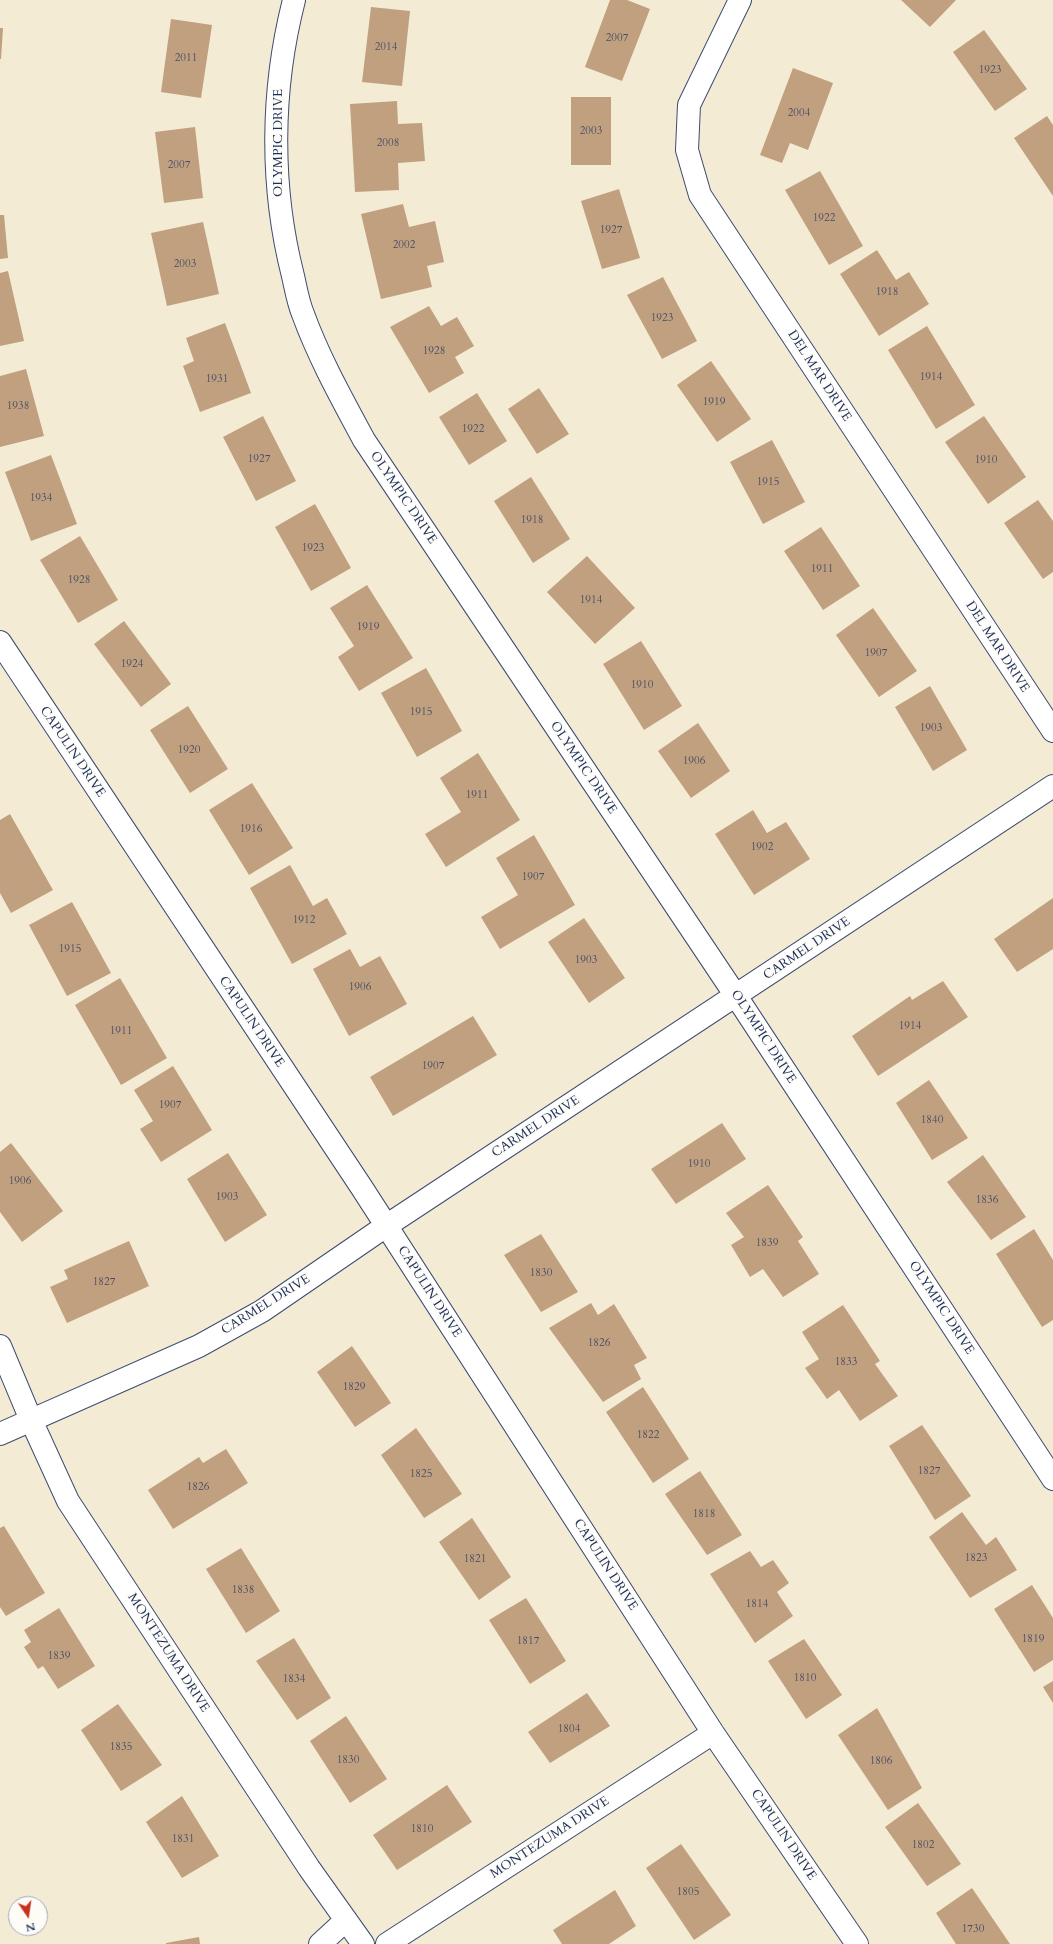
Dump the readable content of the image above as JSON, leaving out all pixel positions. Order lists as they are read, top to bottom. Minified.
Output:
{"streets":{"street":["OLYMPIC DRIVE","DEL MAR DRIVE","CAPULIN DRIVE","CARMEL DRIVE","MONTEZUMA DRIVE"]},"crossings":[["OLYMPIC DRIVE","CARMEL DRIVE"],["CAPULIN DRIVE","CARMEL DRIVE"],["CAPULIN DRIVE","MONTEZUMA DRIVE"],["CARMEL DRIVE","MONTEZUMA DRIVE"]],"house_numbers":["2007","2014","2011","1923","2004","2003","2008","2007","1922","1927","2002","2003","1918","1923","1928","1914","1931","1919","1938","1922","1927","1910","1915","1934","1918","1923","1911","1928","1914","1919","1907","1924","1910","1915","1903","1920","1906","1911","1916","1902","1907","1912","1915","1903","1906","1914","1911","1907","1907","1840","1910","1906","1903","1836","1839","1830","1827","1826","1833","1829","1822","1827","1825","1826","1818","1823","1821","1838","1814","1819","1817","1839","1810","1834","1804","1835","1830","1806","1810","1831","1802","1805","1730"],"north":"bottom"}
